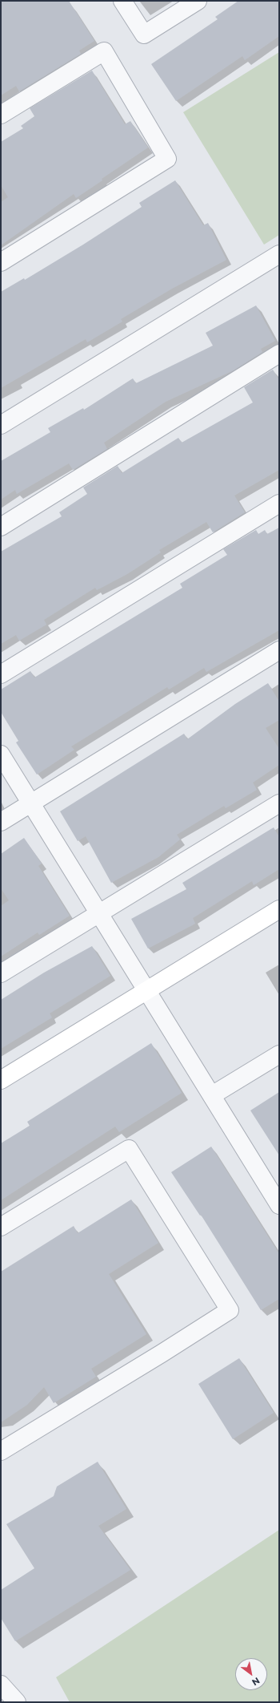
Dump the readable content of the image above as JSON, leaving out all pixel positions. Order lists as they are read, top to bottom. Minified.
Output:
{"north":"bottom right"}
